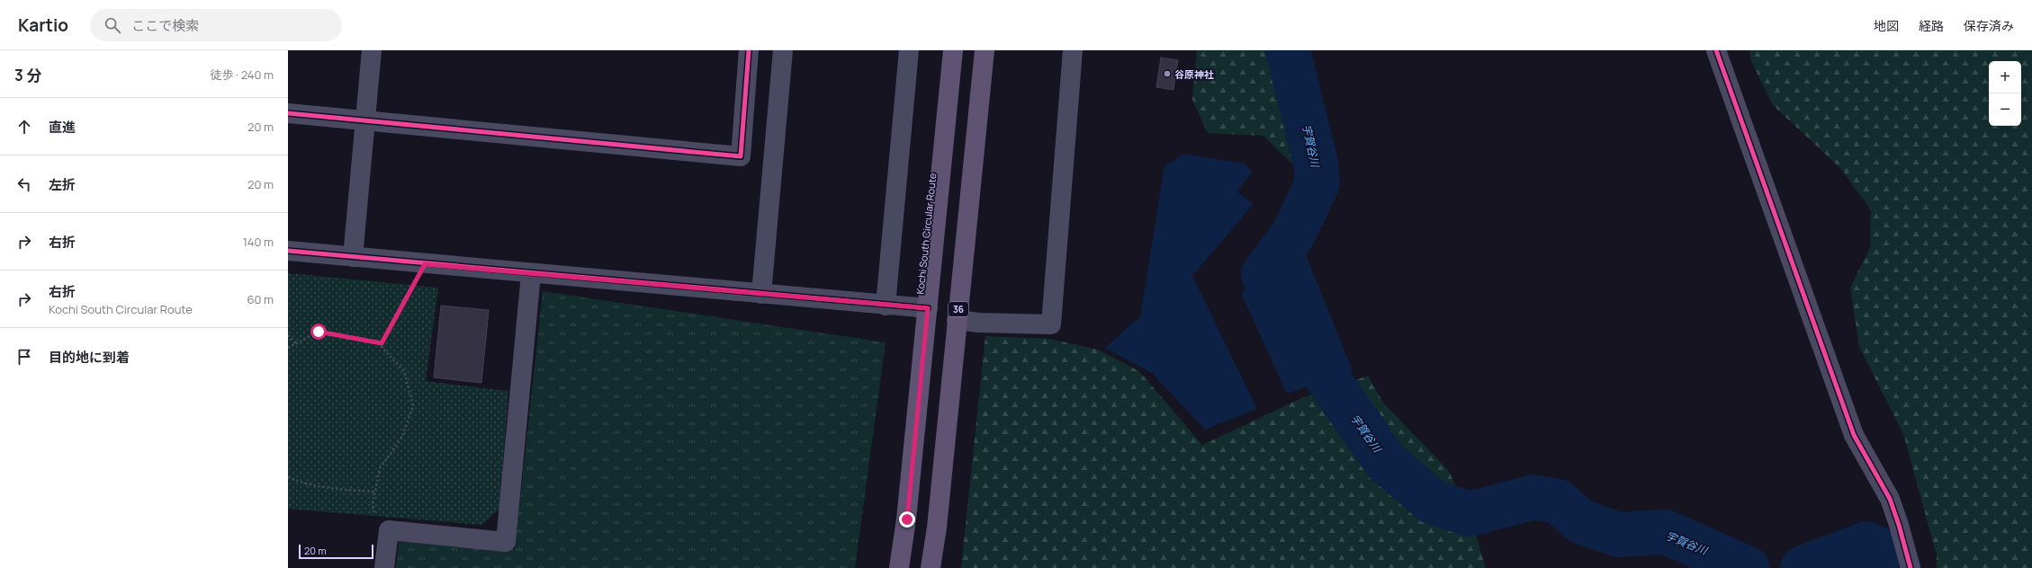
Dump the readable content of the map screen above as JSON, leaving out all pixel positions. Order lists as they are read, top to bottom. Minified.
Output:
{"streets":{"main road":["Kochi South Circular Route","36"]},"water":["宇賀谷川"],"places":["谷原神社"],"scale_bar":"20 m","page":{"header":"Kartio","search":"ここで検索","nav":["地図","経路","保存済み"],"heading":["3 分","徒歩 · 240 m"],"map_buttons":["+","−"],"list":[["直進","20 m"],["左折","20 m"],["右折","140 m"],["右折","Kochi South Circular Route","60 m"],"目的地に到着"],"scale":"20 m"}}
